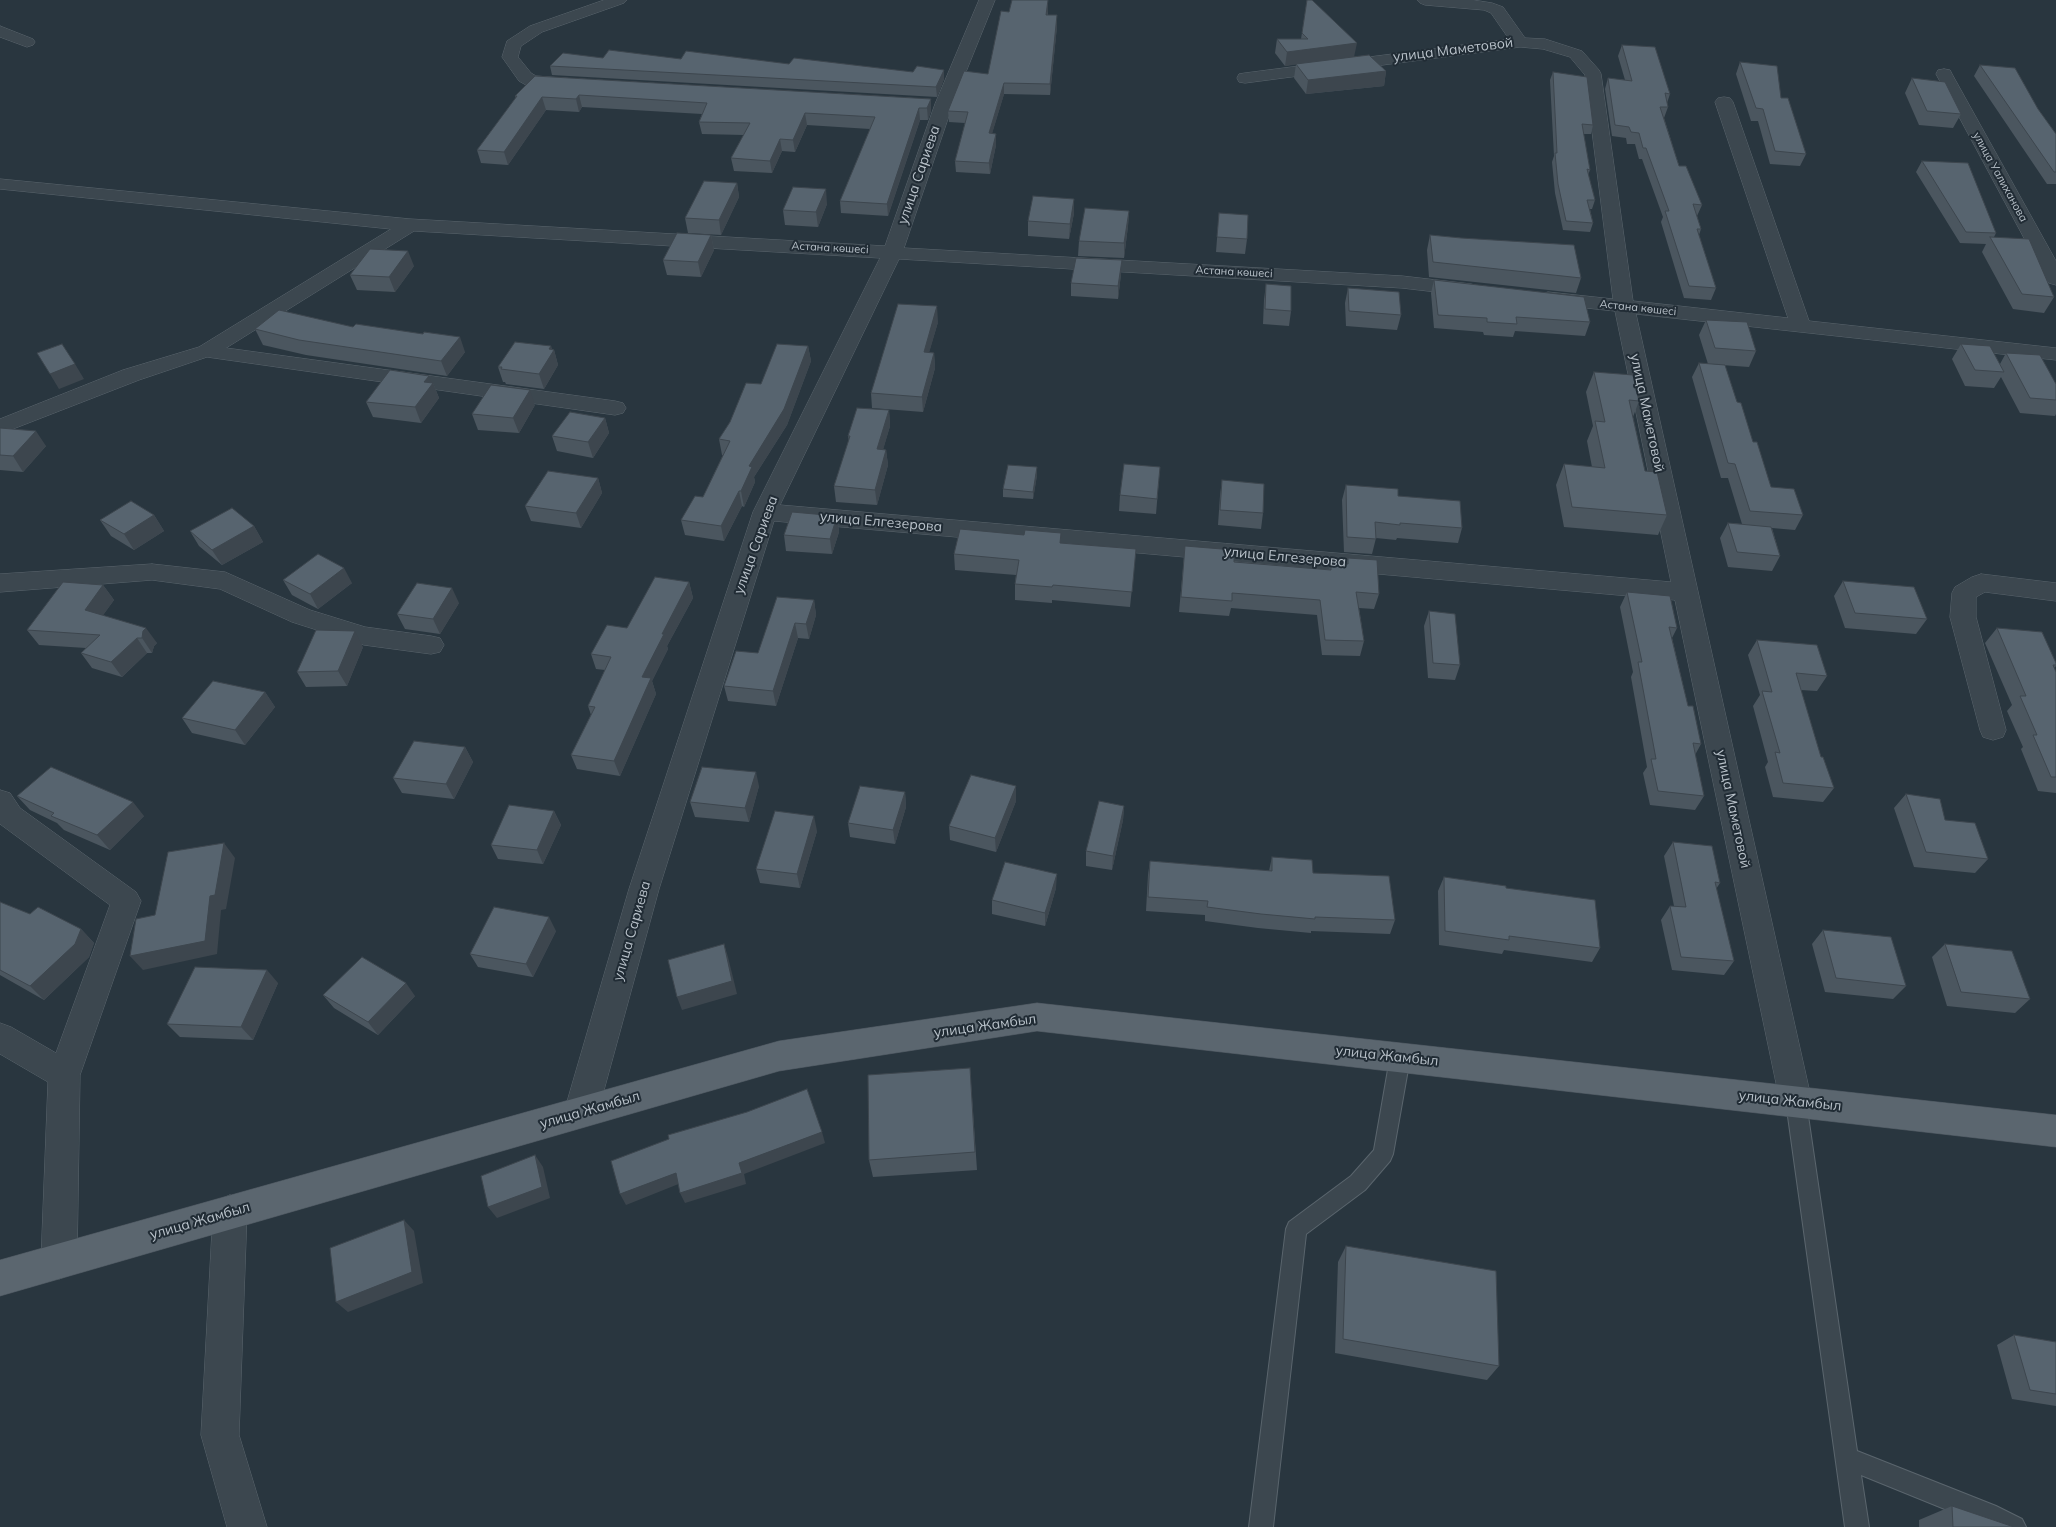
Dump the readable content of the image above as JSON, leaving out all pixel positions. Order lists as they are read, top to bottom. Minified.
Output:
{"streets":{"main road":["улица Жамбыл"],"street":["улица Маметовой","улица Сариева","улица Уалиханова","Астана көшесі","улица Елгезерова"]},"crossings":[["улица Маметовой","Астана көшесі"],["улица Маметовой","улица Елгезерова"],["улица Маметовой","улица Жамбыл"],["улица Сариева","Астана көшесі"],["улица Сариева","улица Елгезерова"],["улица Сариева","улица Жамбыл"]]}
